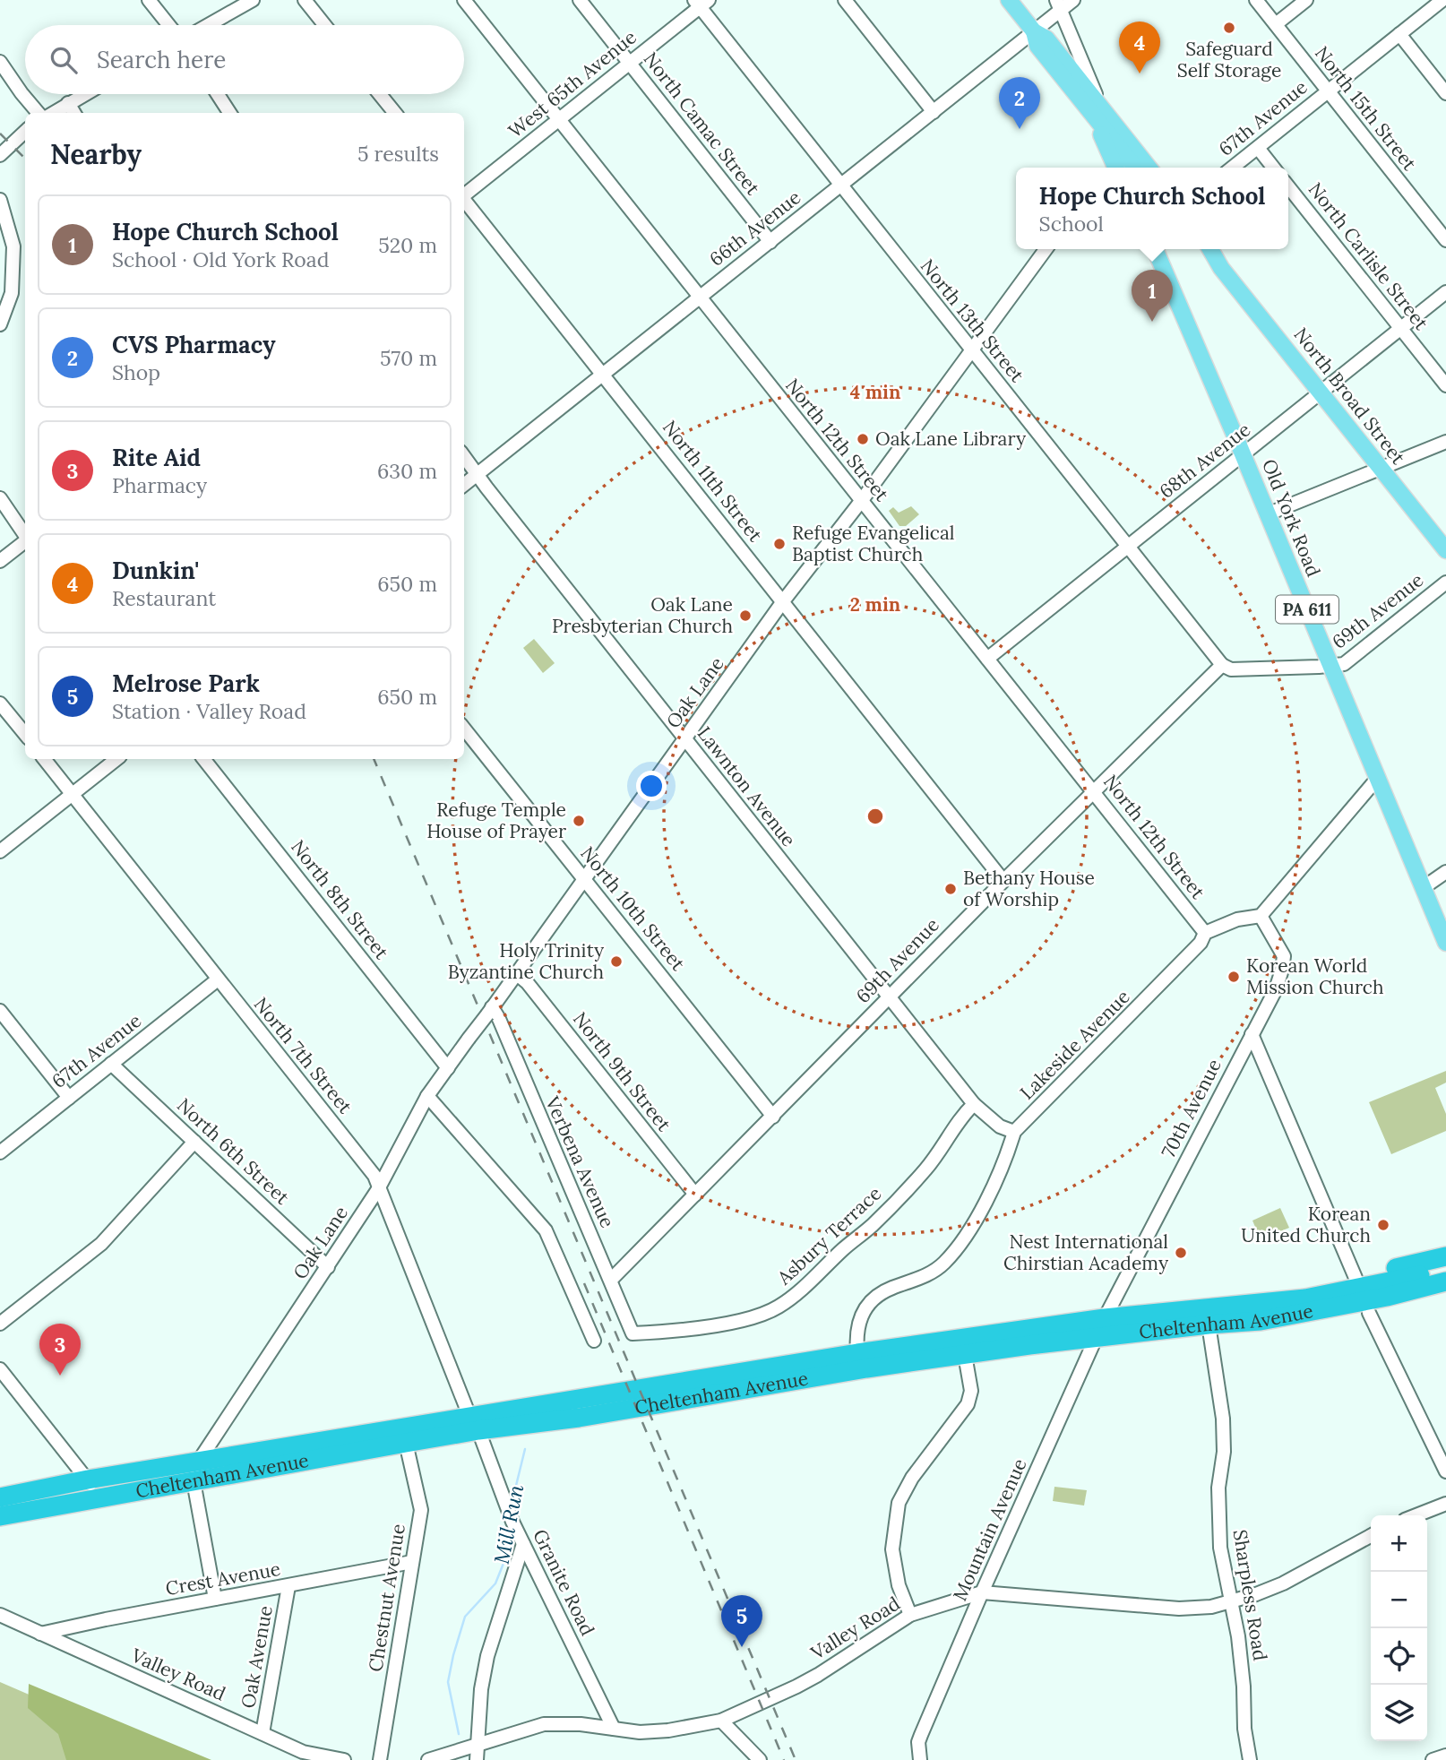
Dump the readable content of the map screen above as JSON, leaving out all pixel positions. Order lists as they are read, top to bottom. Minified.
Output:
{"streets":{"highway":["Cheltenham Avenue"],"main road":["North Broad Street","Old York Road","PA 611"],"street":["West 65th Avenue","North 15th Street","67th Avenue","North Camac Street","66th Avenue","North Carlisle Street","North 13th Street","North 12th Street","68th Avenue","North 11th Street","69th Avenue","Oak Lane","Lawnton Avenue","North 8th Street","North 10th Street","Lakeside Avenue","North 7th Street","North 9th Street","70th Avenue","North 6th Street","Verbena Avenue","Asbury Terrace","Mountain Avenue","Crest Avenue","Granite Road","Sharpless Road","Chestnut Avenue","Valley Road","Oak Avenue"]},"crossings":[["West 65th Avenue","North Camac Street"],["West 65th Avenue","North 13th Street"],["West 65th Avenue","North 12th Street"],["North 15th Street","67th Avenue"],["67th Avenue","North 7th Street"],["67th Avenue","North 6th Street"],["North Camac Street","66th Avenue"],["66th Avenue","North 13th Street"],["66th Avenue","North 12th Street"],["66th Avenue","North 11th Street"],["66th Avenue","Lawnton Avenue"],["North Carlisle Street","68th Avenue"],["North 13th Street","68th Avenue"],["North 13th Street","69th Avenue"],["North 13th Street","Oak Lane"],["North Broad Street","68th Avenue"],["North 12th Street","68th Avenue"],["North 12th Street","69th Avenue"],["North 12th Street","Oak Lane"],["North 12th Street","Lakeside Avenue"],["68th Avenue","Old York Road"],["North 11th Street","69th Avenue"],["North 11th Street","Oak Lane"],["Old York Road","69th Avenue"],["69th Avenue","Lawnton Avenue"],["69th Avenue","North 10th Street"],["69th Avenue","North 9th Street"],["69th Avenue","Verbena Avenue"],["Oak Lane","Lawnton Avenue"],["Oak Lane","North 8th Street"],["Oak Lane","North 10th Street"],["Oak Lane","North 7th Street"],["Oak Lane","North 9th Street"],["Oak Lane","North 6th Street"],["Oak Lane","Verbena Avenue"],["Oak Lane","Cheltenham Avenue"],["Lawnton Avenue","Lakeside Avenue"],["Lawnton Avenue","Asbury Terrace"],["Lakeside Avenue","Cheltenham Avenue"],["North 7th Street","Cheltenham Avenue"],["North 7th Street","Granite Road"],["70th Avenue","Cheltenham Avenue"],["70th Avenue","Mountain Avenue"],["Verbena Avenue","Asbury Terrace"],["Cheltenham Avenue","Mountain Avenue"],["Cheltenham Avenue","Granite Road"],["Cheltenham Avenue","Sharpless Road"],["Cheltenham Avenue","Chestnut Avenue"],["Mountain Avenue","Valley Road"],["Crest Avenue","Chestnut Avenue"],["Crest Avenue","Valley Road"],["Crest Avenue","Oak Avenue"],["Granite Road","Valley Road"],["Sharpless Road","Valley Road"],["Valley Road","Oak Avenue"]],"water":["Mill Run"],"places":["Safeguard Self Storage","Oak Lane Library","Refuge Evangelical Baptist Church","Oak Lane Presbyterian Church","Refuge Temple House of Prayer","Bethany House of Worship","Holy Trinity Byzantine Church","Korean World Mission Church","Korean United Church","Nest International Chirstian Academy"],"page":{"pins":["4","2","1","3","5"],"search":"Search here","heading":["Nearby","5 results"],"popup":["Hope Church School","School"],"list":[{"mark":"1","name":"Hope Church School","note":"School · Old York Road","value":"520 m"},{"mark":"2","name":"CVS Pharmacy","note":"Shop","value":"570 m"},{"mark":"3","name":"Rite Aid","note":"Pharmacy","value":"630 m"},{"mark":"4","name":"Dunkin'","note":"Restaurant","value":"650 m"},{"mark":"5","name":"Melrose Park","note":"Station · Valley Road","value":"650 m"}],"map_buttons":["+","−"]},"rings":["4 min","2 min"]}
